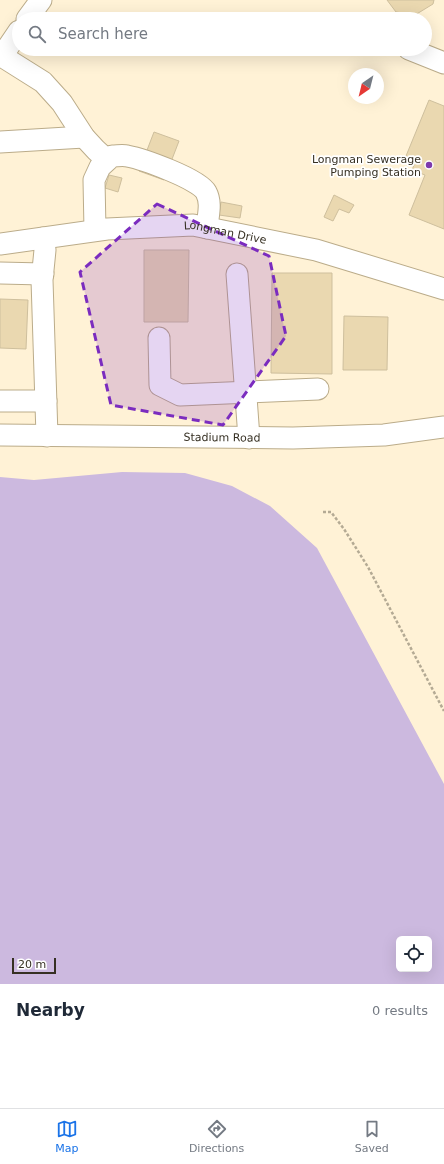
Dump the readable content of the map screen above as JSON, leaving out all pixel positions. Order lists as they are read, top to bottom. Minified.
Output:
{"streets":{"street":["Longman Drive","Stadium Road"]},"places":["Longman Sewerage Pumping Station"],"scale_bar":"20 m","north":"bottom left","page":{"search":"Search here","scale":"20 m","heading":["Nearby","0 results"],"nav":["Map","Directions","Saved"]}}
